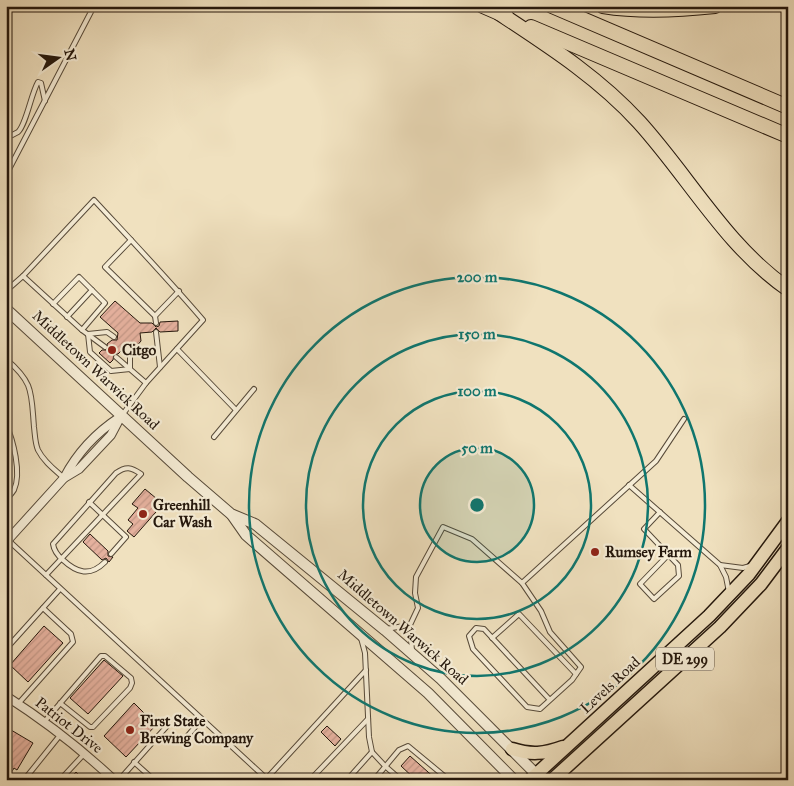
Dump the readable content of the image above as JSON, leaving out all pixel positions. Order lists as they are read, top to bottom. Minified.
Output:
{"streets":{"main road":["DE 299","Levels Road"],"street":["Middletown Warwick Road","Patriot Drive"]},"crossings":[["Middletown Warwick Road","Levels Road"],["DE 299","Levels Road"]],"places":["Citgo","Greenhill Car Wash","Rumsey Farm","First State Brewing Company"],"north":"right","rings":["200 m","150 m","100 m","50 m"]}
